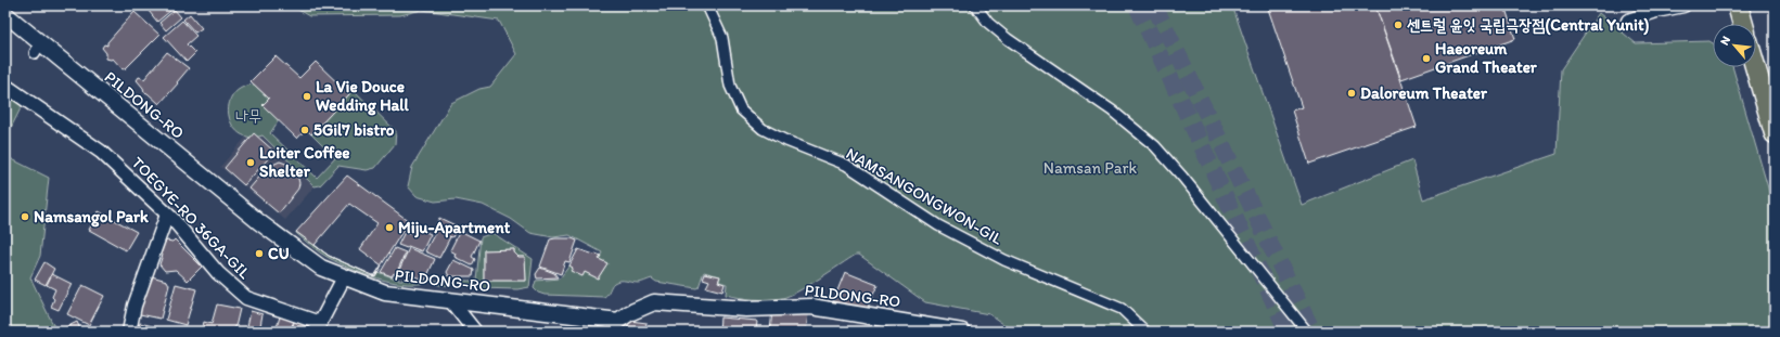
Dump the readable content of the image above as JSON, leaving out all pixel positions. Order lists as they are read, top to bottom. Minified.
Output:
{"streets":{"street":["PILDONG-RO","NAMSANGONGWON-GIL","TOEGYE-RO 36GA-GIL"]},"crossings":[["PILDONG-RO","TOEGYE-RO 36GA-GIL"]],"parks":["나무","Namsan Park"],"places":["센트럴 윤잇 국립극장점(Central Yunit)","Haeoreum Grand Theater","Daloreum Theater","La Vie Douce Wedding Hall","5Gil7 bistro","Loiter Coffee Shelter","Namsangol Park","Miju-Apartment","CU"],"north":"top left"}
